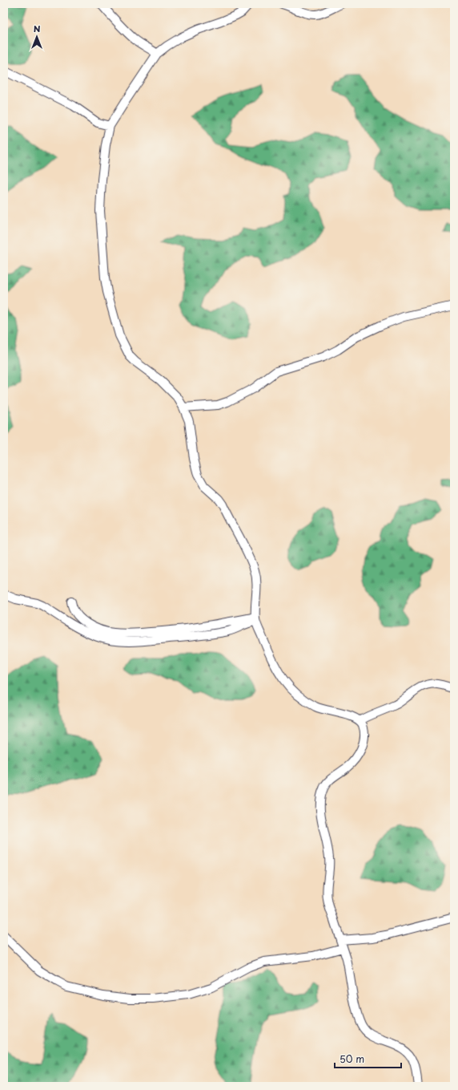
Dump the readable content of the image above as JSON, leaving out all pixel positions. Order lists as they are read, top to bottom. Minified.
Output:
{"scale_bar":"50 m","north":"top"}
